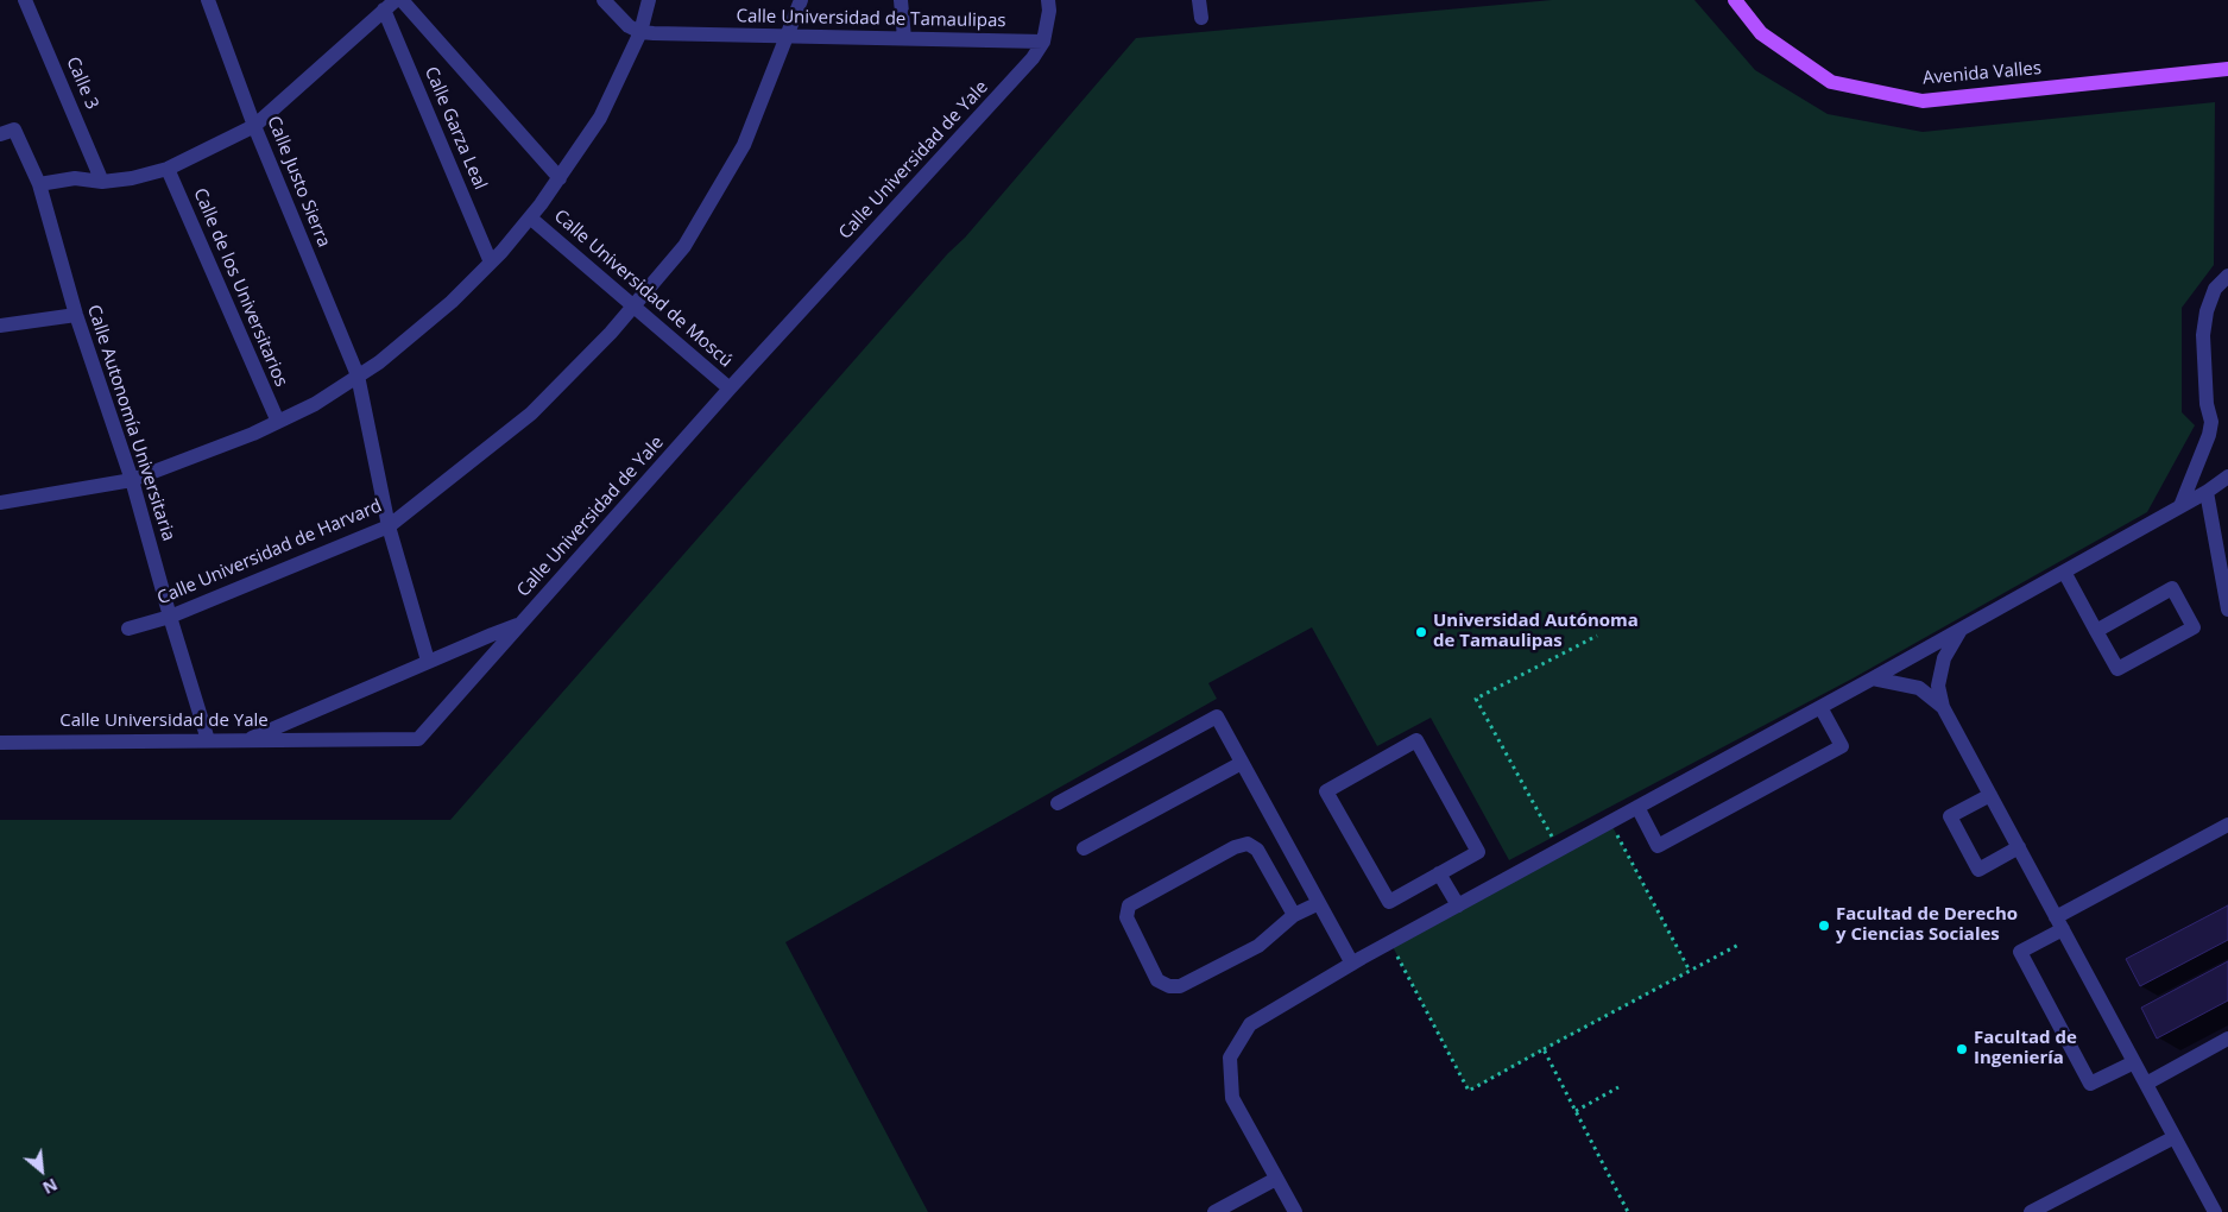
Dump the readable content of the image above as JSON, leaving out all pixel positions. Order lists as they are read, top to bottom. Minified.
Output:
{"streets":{"main road":["Avenida Valles"],"street":["Calle Universidad de Tamaulipas","Calle 3","Calle Garza Leal","Calle Universidad de Yale","Calle Justo Sierra","Calle de los Universitarios","Calle Universidad de Moscú","Calle Autonomía Universitaria","Calle Universidad de Harvard"]},"crossings":[["Calle Universidad de Tamaulipas","Calle Universidad de Yale"],["Calle Universidad de Tamaulipas","Calle Universidad de Harvard"],["Calle Universidad de Yale","Calle Universidad de Moscú"],["Calle Universidad de Yale","Calle Autonomía Universitaria"],["Calle Justo Sierra","Calle Universidad de Harvard"],["Calle Universidad de Moscú","Calle Universidad de Harvard"],["Calle Autonomía Universitaria","Calle Universidad de Harvard"]],"places":["Universidad Autónoma de Tamaulipas","Facultad de Derecho y Ciencias Sociales","Facultad de Ingeniería"],"north":"bottom right"}
